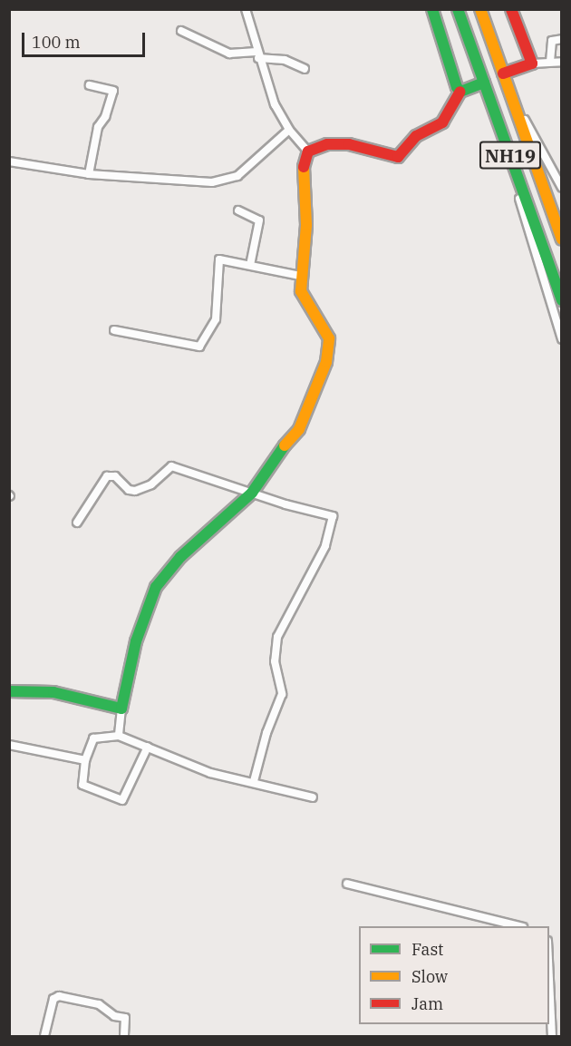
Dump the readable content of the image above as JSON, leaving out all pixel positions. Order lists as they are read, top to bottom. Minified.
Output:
{"streets":{"main road":["NH19"]},"legend":["Fast","Slow","Jam"],"scale_bar":"100 m"}
